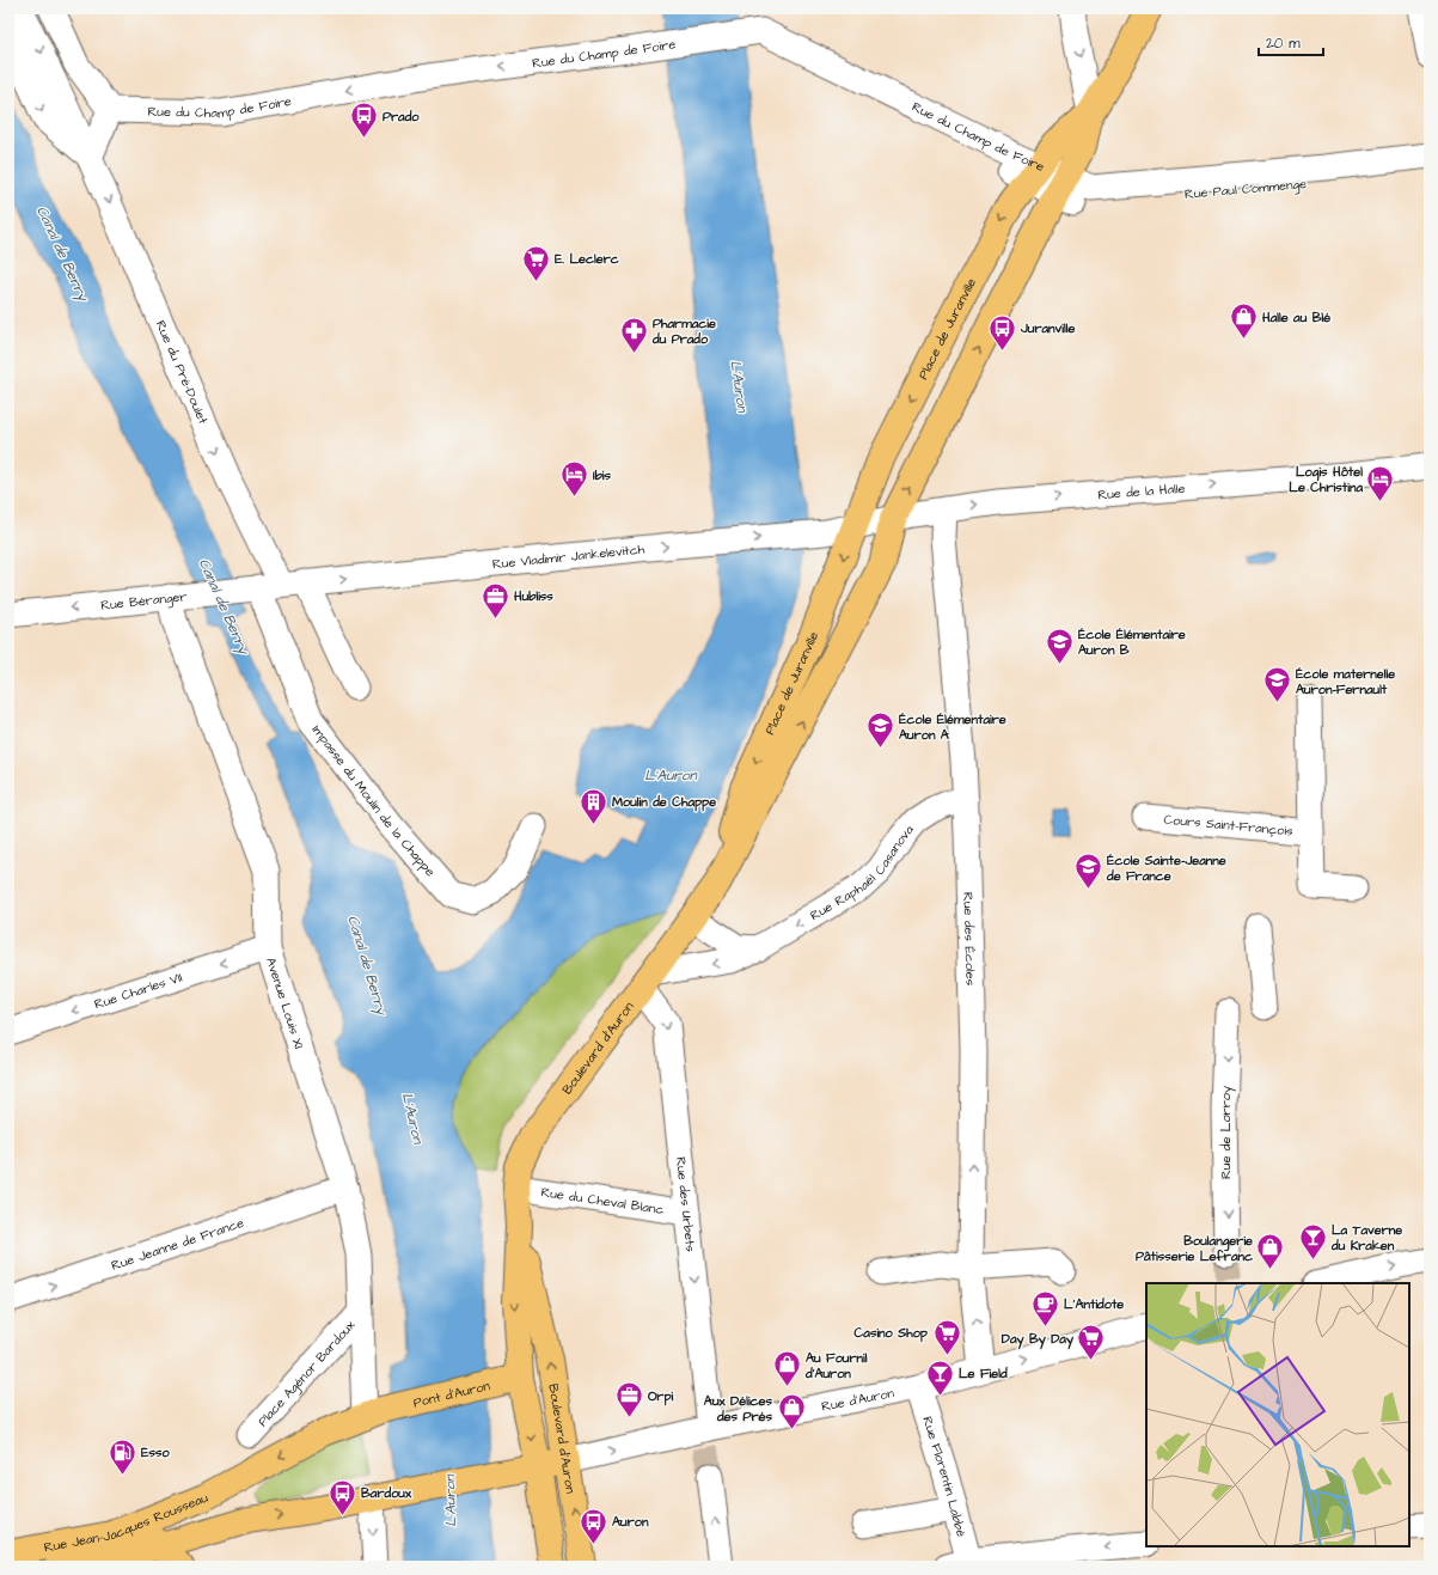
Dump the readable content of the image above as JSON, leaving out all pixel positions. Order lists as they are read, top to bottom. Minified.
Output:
{"streets":{"main road":["Place de Juranville","Boulevard d'Auron","Pont d'Auron","Rue Jean-Jacques Rousseau"],"street":["Rue du Champ de Foire","Rue Paul Commenge","Rue du Pré-Doulet","Rue de la Halle","Rue Vladimir Jankelevitch","Rue Béranger","Impasse du Moulin de la Chappe","Cours Saint-François","Rue Raphaël Casanova","Rue des Écoles","Rue Charles VII","Avenue Louis XI","Rue de Lorroy","Rue du Cheval Blanc","Rue des Urbets","Rue Jeanne de France","Place Agénor Bardoux","Rue d'Auron","Rue Florentin Labbé"]},"crossings":[["Rue du Champ de Foire","Rue Paul Commenge"],["Rue du Champ de Foire","Place de Juranville"],["Rue Paul Commenge","Place de Juranville"],["Place de Juranville","Rue de la Halle"],["Place de Juranville","Rue Vladimir Jankelevitch"],["Place de Juranville","Boulevard d'Auron"],["Rue du Pré-Doulet","Rue Vladimir Jankelevitch"],["Rue du Pré-Doulet","Rue Béranger"],["Rue du Pré-Doulet","Impasse du Moulin de la Chappe"],["Rue de la Halle","Rue Vladimir Jankelevitch"],["Rue de la Halle","Rue des Écoles"],["Rue Vladimir Jankelevitch","Rue Béranger"],["Rue Vladimir Jankelevitch","Impasse du Moulin de la Chappe"],["Rue Béranger","Impasse du Moulin de la Chappe"],["Rue Béranger","Avenue Louis XI"],["Rue Raphaël Casanova","Rue des Écoles"],["Rue Raphaël Casanova","Boulevard d'Auron"],["Rue Raphaël Casanova","Rue des Urbets"],["Rue des Écoles","Rue d'Auron"],["Rue Charles VII","Avenue Louis XI"],["Avenue Louis XI","Rue Jeanne de France"],["Avenue Louis XI","Place Agénor Bardoux"],["Avenue Louis XI","Pont d'Auron"],["Avenue Louis XI","Rue Jean-Jacques Rousseau"],["Boulevard d'Auron","Rue du Cheval Blanc"],["Boulevard d'Auron","Rue des Urbets"],["Boulevard d'Auron","Pont d'Auron"],["Boulevard d'Auron","Rue d'Auron"],["Rue du Cheval Blanc","Rue des Urbets"],["Rue des Urbets","Rue d'Auron"],["Pont d'Auron","Rue Jean-Jacques Rousseau"],["Rue d'Auron","Rue Florentin Labbé"]],"one_way":["Rue du Champ de Foire","Rue du Pré-Doulet","Rue de la Halle","Rue Vladimir Jankelevitch","Rue Béranger","Rue Raphaël Casanova","Rue des Écoles","Rue Charles VII","Rue de Lorroy","Rue des Urbets","Rue Jeanne de France"],"water":["Canal de Berry","L'Auron"],"places":{"bus stop":["Prado","Juranville","Bardoux","Auron"],"supermarket":["E. Leclerc","Casino Shop","Day By Day"],"shop":["Halle au Blé","Boulangerie Pâtisserie Lefranc","Au Fournil d’Auron","Aux Délices des Prés"],"pharmacy":["Pharmacie du Prado"],"hotel":["Ibis","Logis Hôtel Le Christina"],"office":["Hubliss","Orpi"],"school or university":["École Élémentaire Auron B","École maternelle Auron-Fernault","École Élémentaire Auron A","École Sainte-Jeanne de France"],"building":["Moulin de Chappe"],"bar":["La Taverne du Kraken","Le Field"],"cafe":["L'Antidote"],"fuel station":["Esso"]},"scale_bar":"20 m"}
